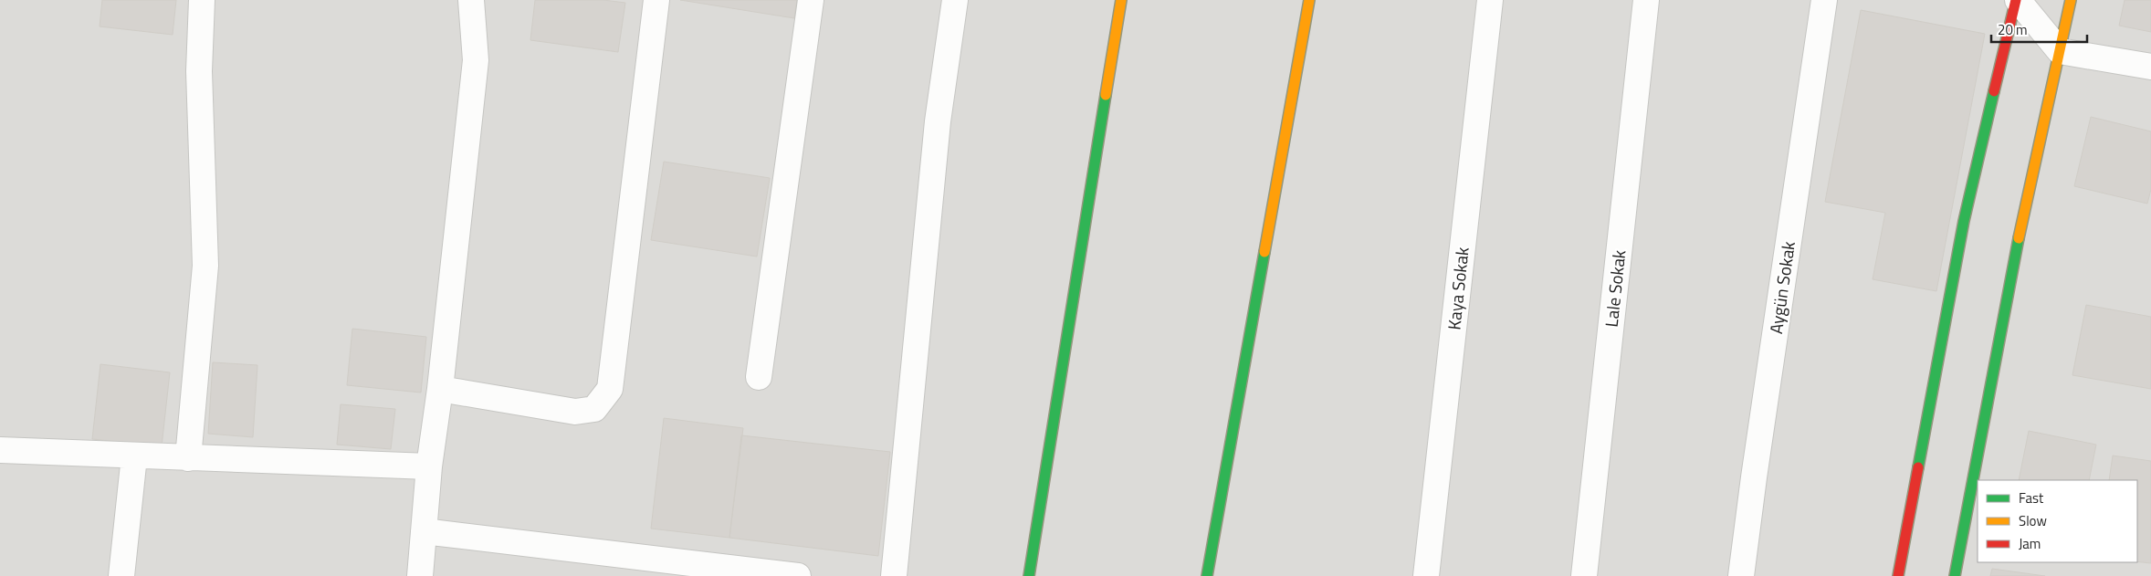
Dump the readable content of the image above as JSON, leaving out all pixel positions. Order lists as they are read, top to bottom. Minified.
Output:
{"streets":{"street":["Aygün Sokak","Kaya Sokak","Lale Sokak"]},"legend":["Fast","Slow","Jam"],"scale_bar":"20 m"}
